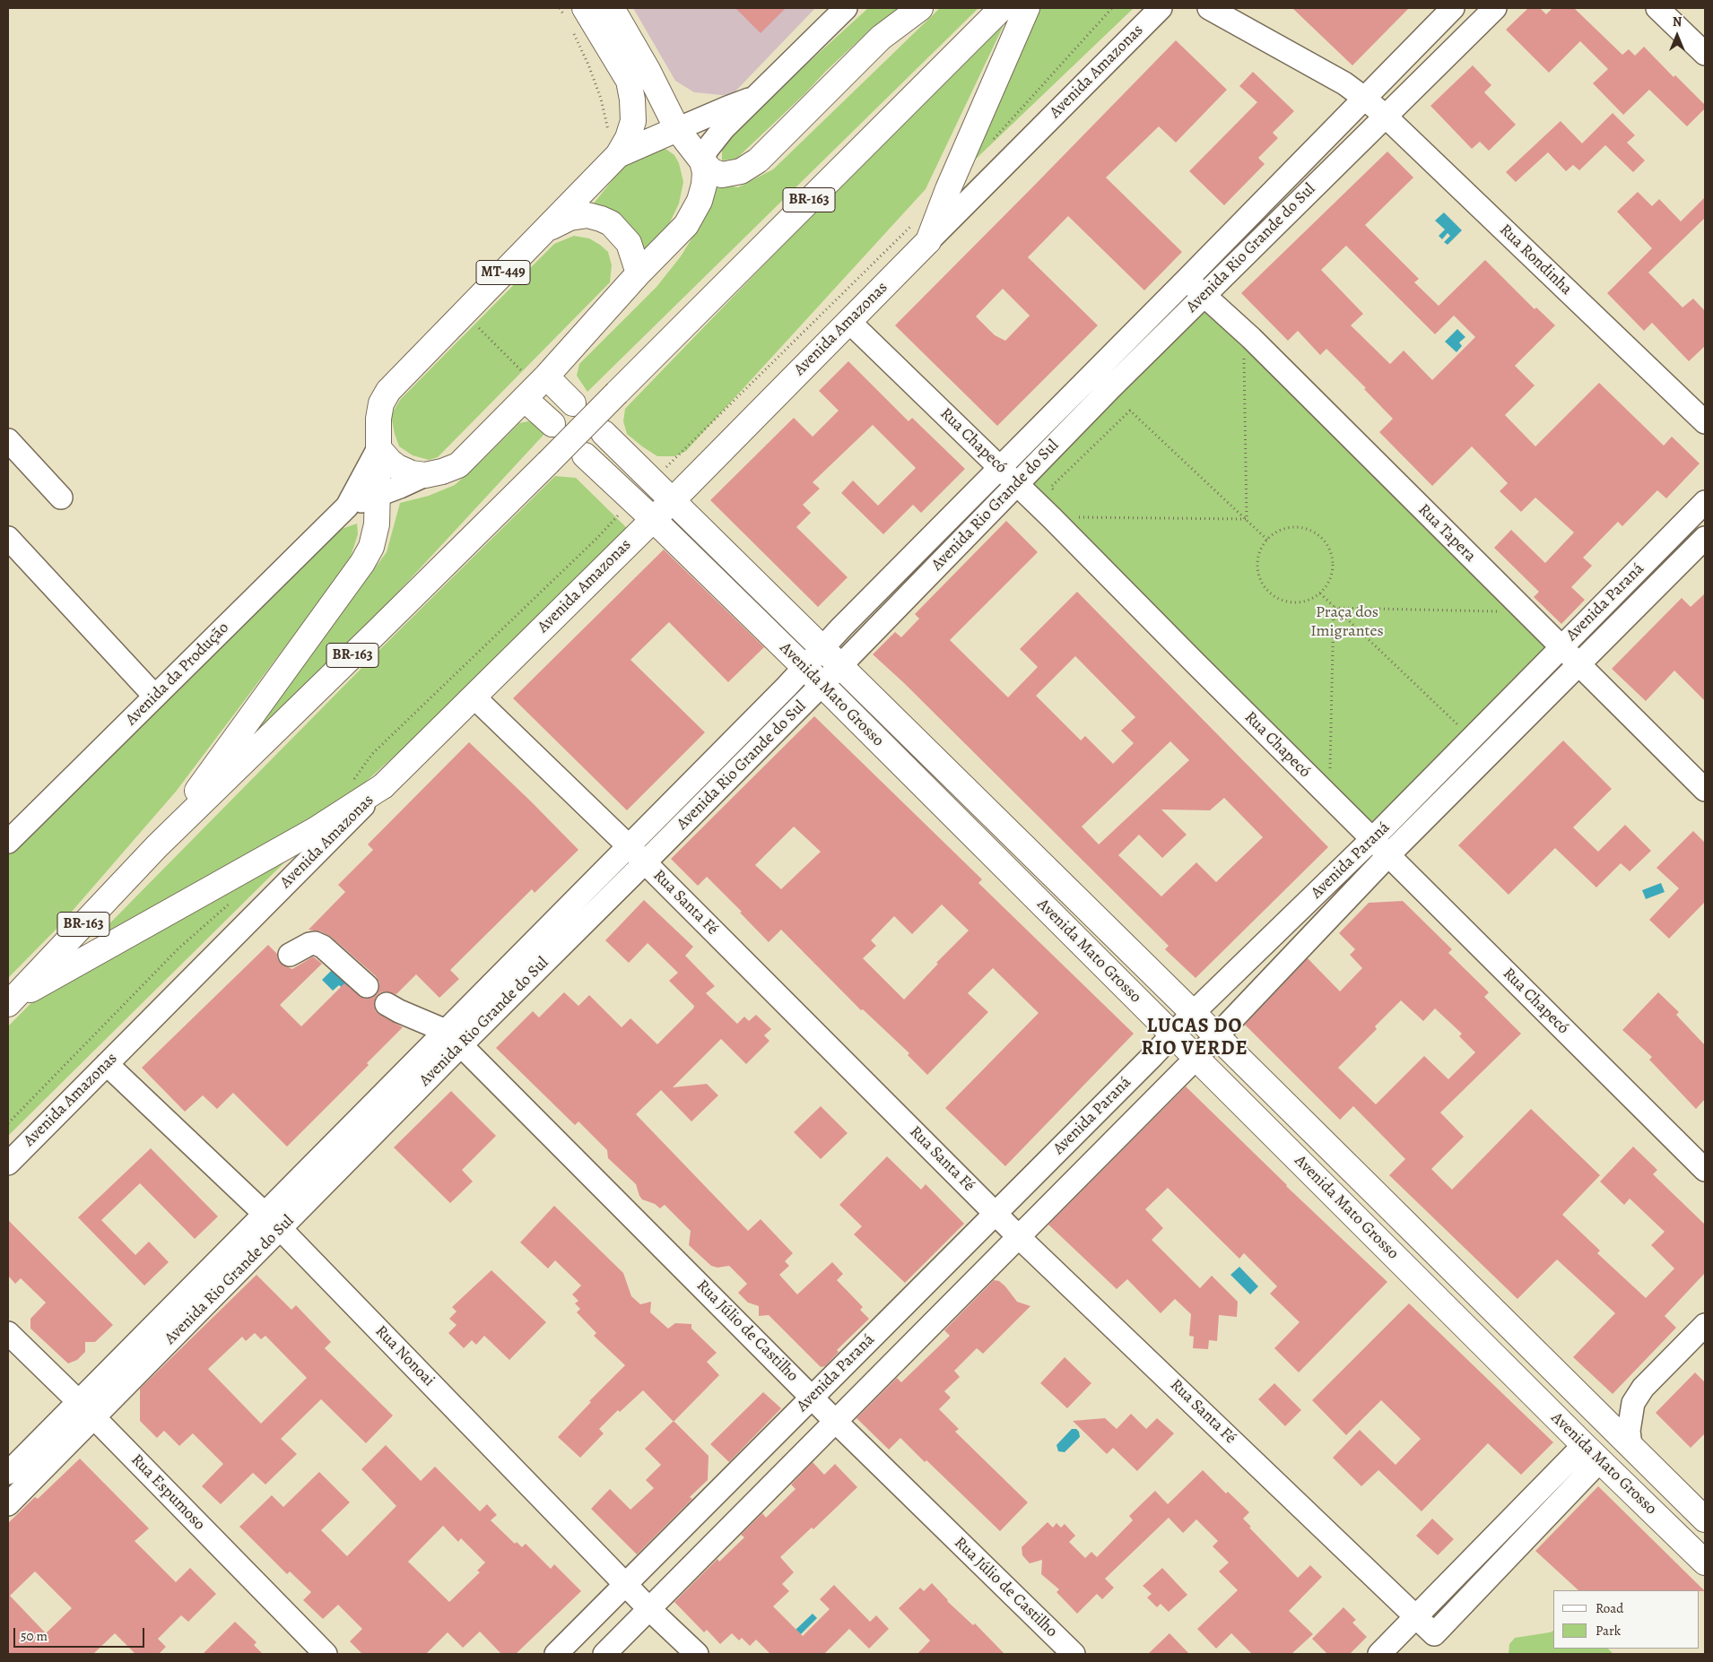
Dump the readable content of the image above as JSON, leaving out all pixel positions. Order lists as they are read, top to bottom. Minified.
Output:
{"streets":{"main road":["Avenida Amazonas","BR-163","MT-449","Avenida Mato Grosso"],"street":["Avenida Rio Grande do Sul","Rua Rondinha","Rua Chapecó","Rua Tapera","Avenida Paraná","Avenida da Produção","Rua Santa Fé","Rua Júlio de Castilho","Rua Nonoai","Rua Espumoso"]},"crossings":[["Avenida Amazonas","Rua Chapecó"],["Avenida Amazonas","Avenida Mato Grosso"],["Avenida Amazonas","Rua Santa Fé"],["Avenida Amazonas","Rua Nonoai"],["Avenida Rio Grande do Sul","Rua Rondinha"],["Avenida Rio Grande do Sul","Rua Chapecó"],["Avenida Rio Grande do Sul","Rua Tapera"],["Avenida Rio Grande do Sul","Avenida Mato Grosso"],["Avenida Rio Grande do Sul","Rua Santa Fé"],["Avenida Rio Grande do Sul","Rua Júlio de Castilho"],["Avenida Rio Grande do Sul","Rua Nonoai"],["Avenida Rio Grande do Sul","Rua Espumoso"],["MT-449","Avenida da Produção"],["Rua Chapecó","Avenida Paraná"],["Rua Tapera","Avenida Paraná"],["Avenida Paraná","Avenida Mato Grosso"],["Avenida Paraná","Rua Santa Fé"],["Avenida Paraná","Rua Júlio de Castilho"],["Avenida Paraná","Rua Nonoai"]],"districts":["LUCAS DO RIO VERDE"],"parks":["Praça dos Imigrantes"],"legend":["Road","Park"],"scale_bar":"50 m","north":"top"}
